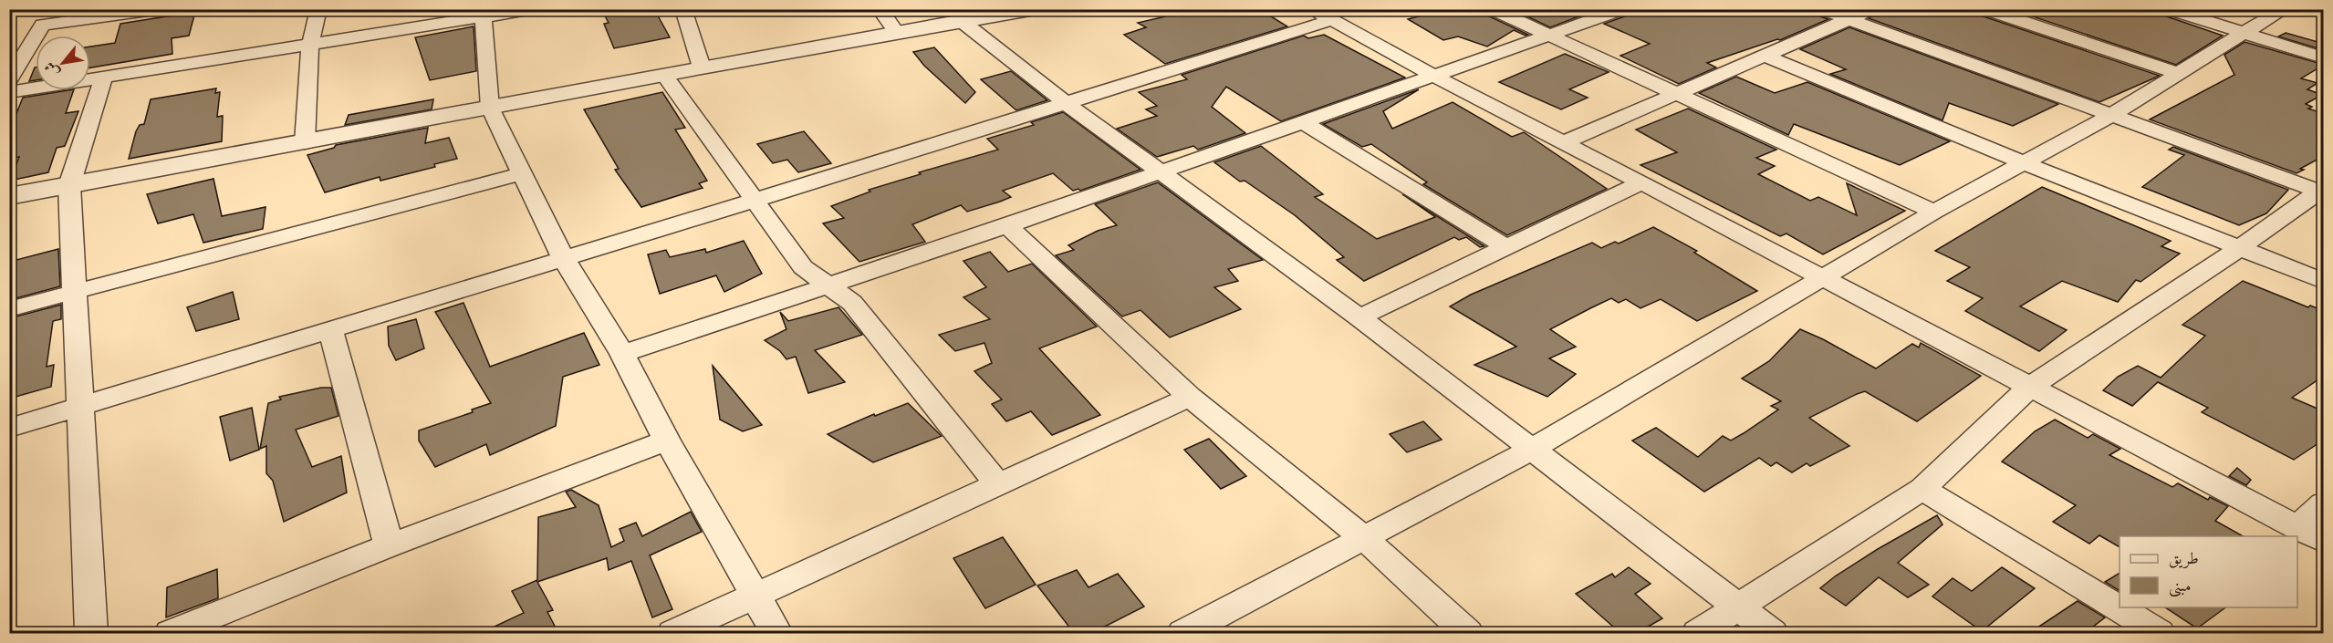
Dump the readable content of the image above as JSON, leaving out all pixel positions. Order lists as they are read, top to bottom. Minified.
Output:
{"legend":["طريق","مبنى"],"north":"bottom left"}
